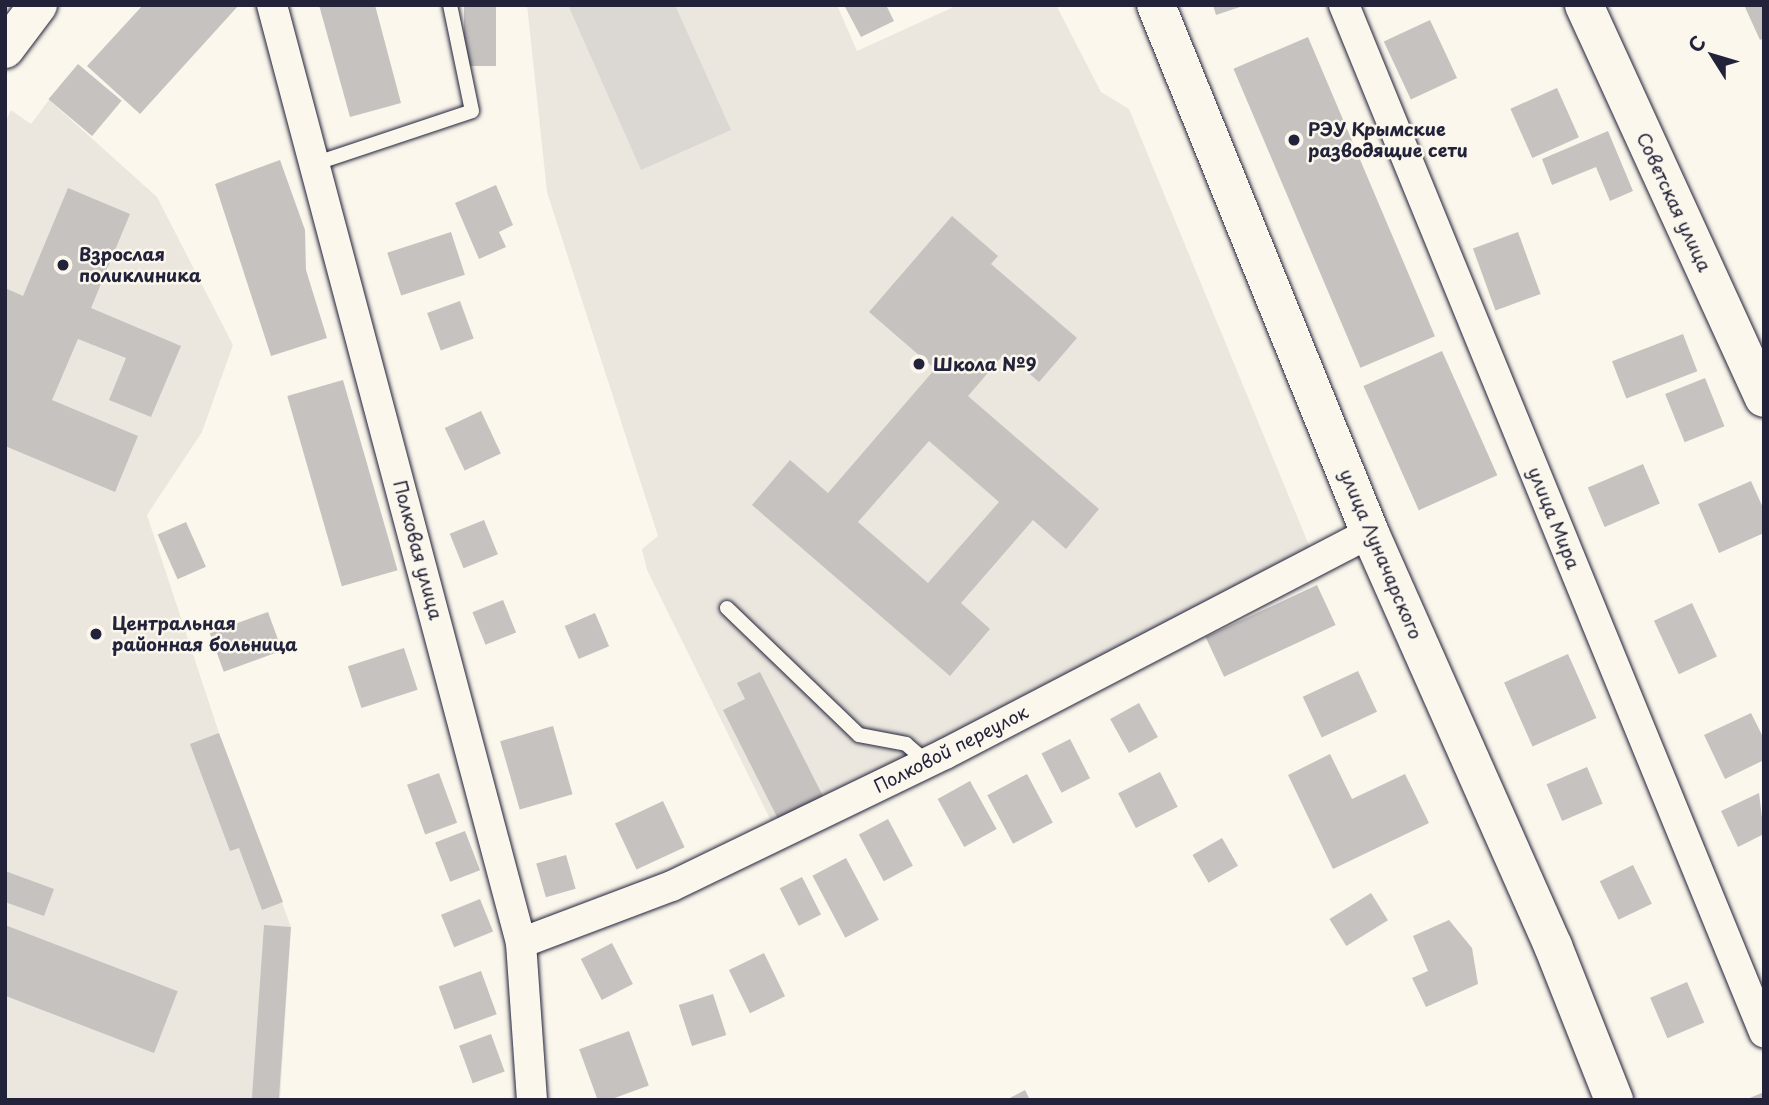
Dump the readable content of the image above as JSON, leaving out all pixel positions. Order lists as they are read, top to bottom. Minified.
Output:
{"streets":{"main road":["Советская улица","улица Луначарского"],"street":["улица Мира","Полковая улица","Полковой переулок"]},"crossings":[["Полковая улица","Полковой переулок"],["улица Луначарского","Полковой переулок"]],"places":["РЭУ Крымские разводящие сети","Взрослая поликлиника","Школа №9","Центральная районная больница"],"north":"top left"}
